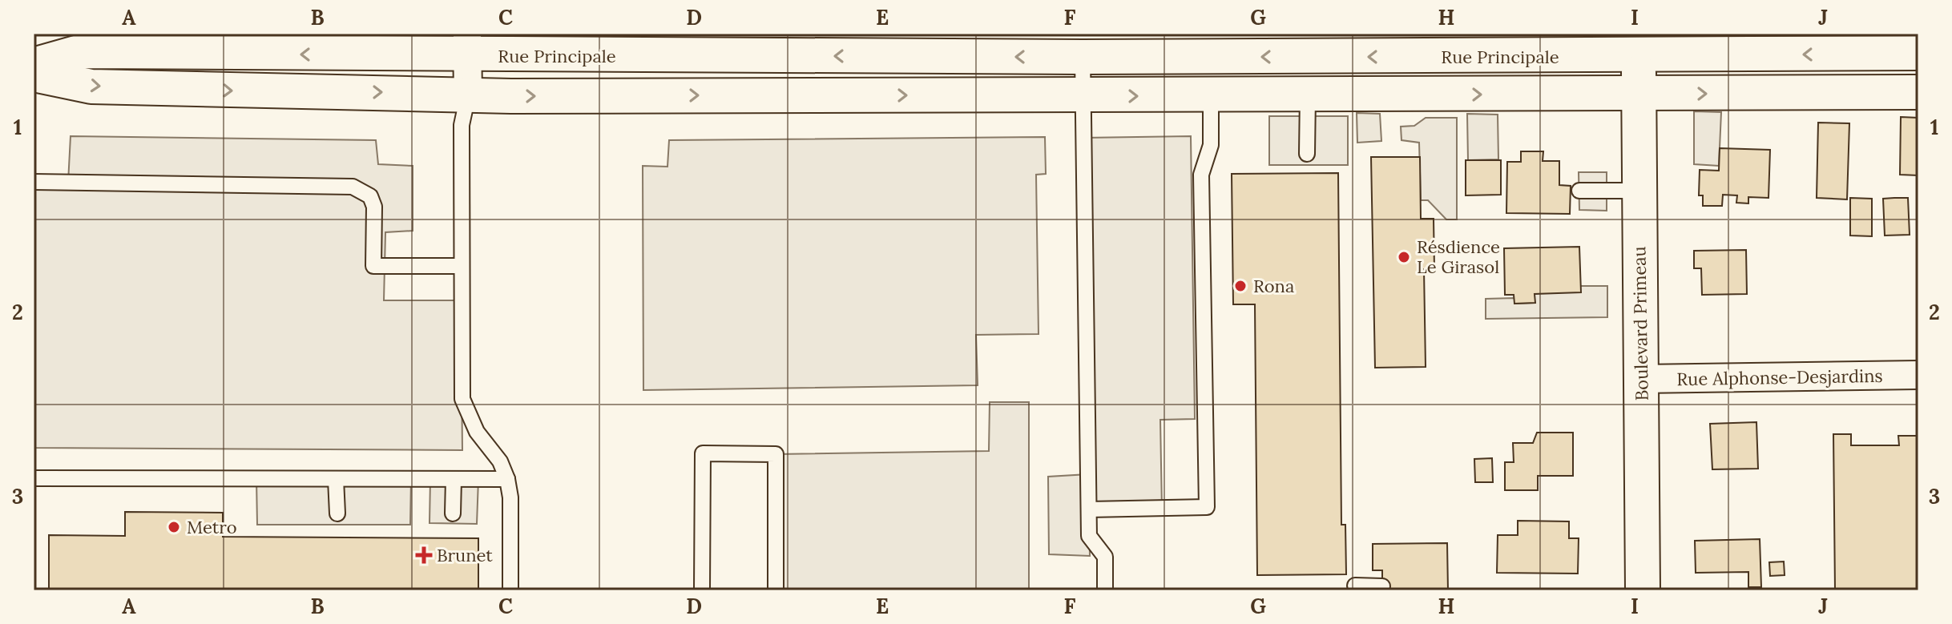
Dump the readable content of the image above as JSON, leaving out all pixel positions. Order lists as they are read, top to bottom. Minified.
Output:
{"streets":{"street":["Rue Principale","Boulevard Primeau","Rue Alphonse-Desjardins"]},"crossings":[["Rue Principale","Boulevard Primeau"],["Boulevard Primeau","Rue Alphonse-Desjardins"]],"places":{"other":["Résdience Le Girasol","Rona","Metro"],"health":["Brunet"]},"grid":{"columns":["A","B","C","D","E","F","G","H","I","J"],"rows":["1","2","3"]}}
